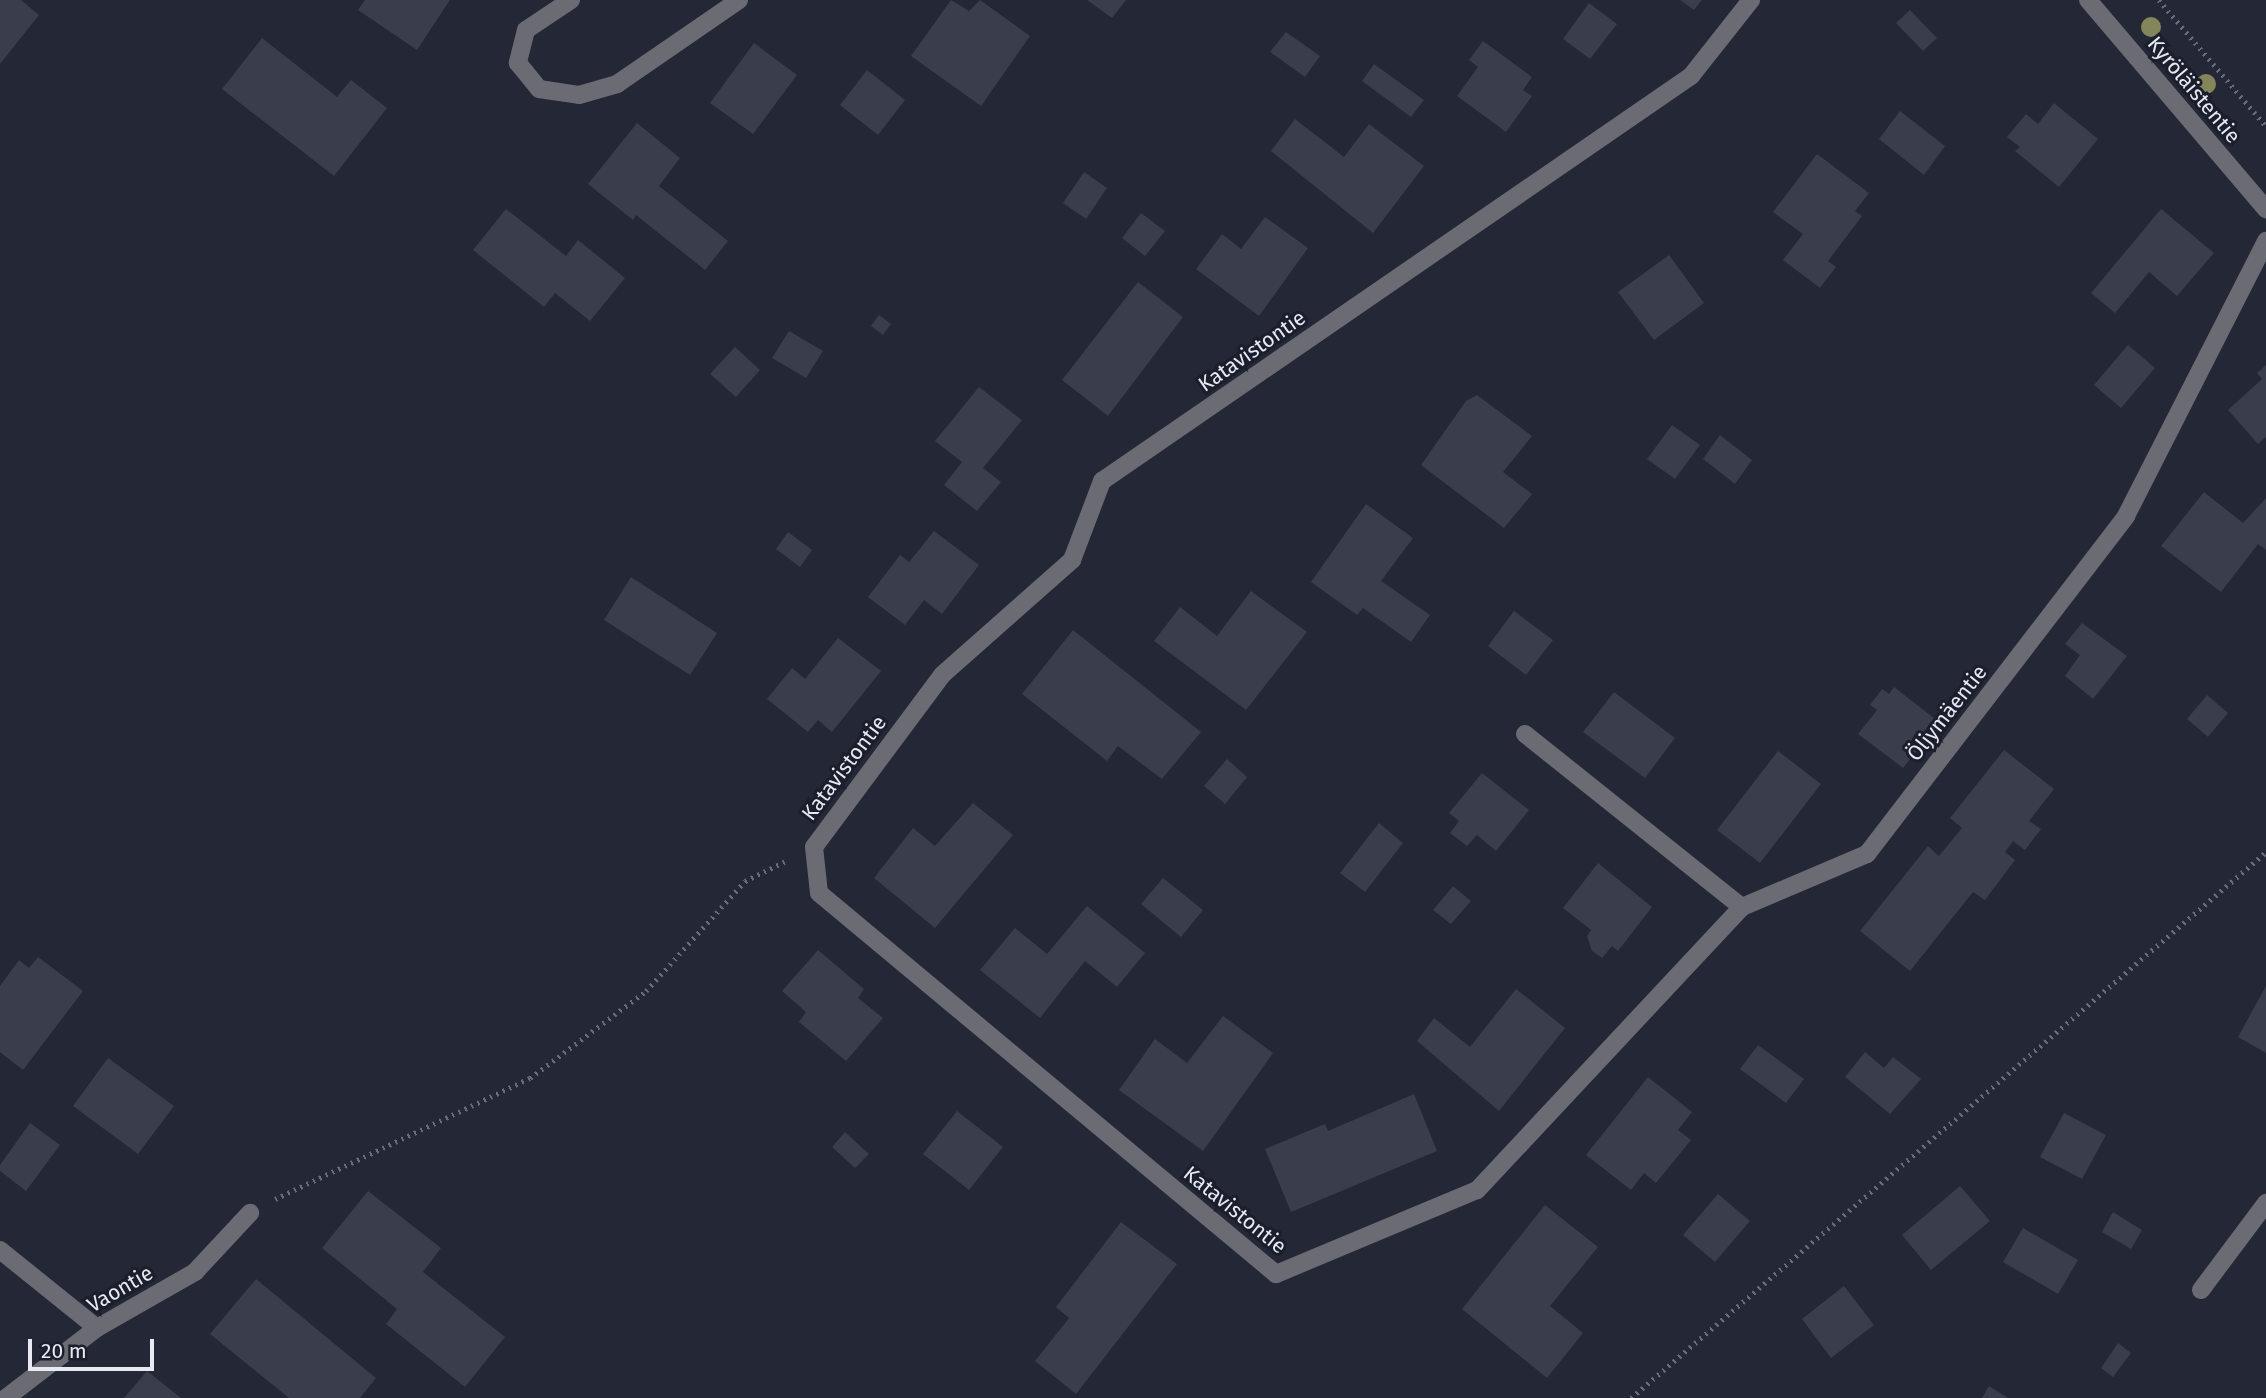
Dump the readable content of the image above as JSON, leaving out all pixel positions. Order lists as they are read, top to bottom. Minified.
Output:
{"streets":{"street":["Kyröläistentie","Katavistontie","Öljymäentie","Vaontie"]},"crossings":[["Katavistontie","Öljymäentie"]],"scale_bar":"20 m"}
